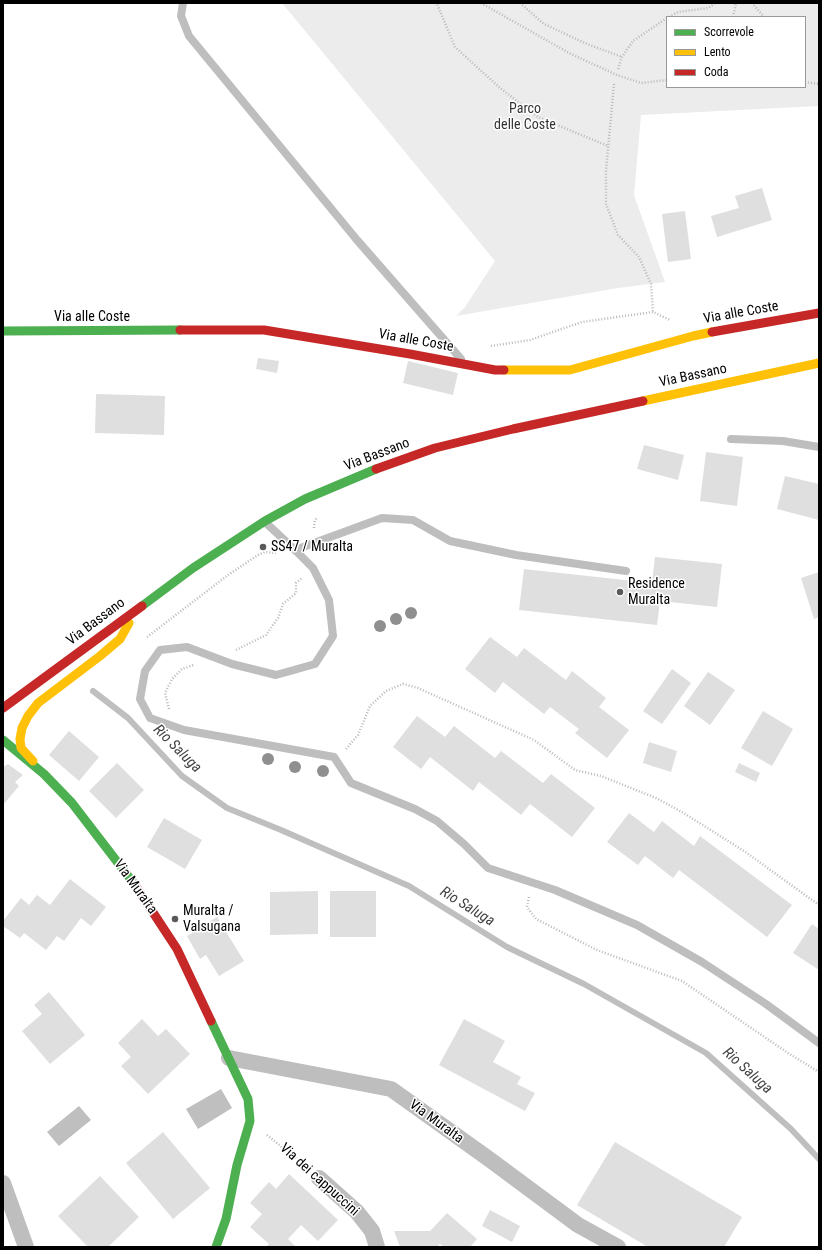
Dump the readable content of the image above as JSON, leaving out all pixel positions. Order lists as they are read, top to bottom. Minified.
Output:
{"streets":{"street":["Via alle Coste","Via Bassano","Via Muralta","Via dei cappuccini"]},"crossings":[["Via Muralta","Via dei cappuccini"]],"water":["Rio Saluga"],"parks":["Parco delle Coste"],"places":["SS47 / Muralta","Residence Muralta","Muralta / Valsugana"],"legend":["Scorrevole","Lento","Coda"]}
